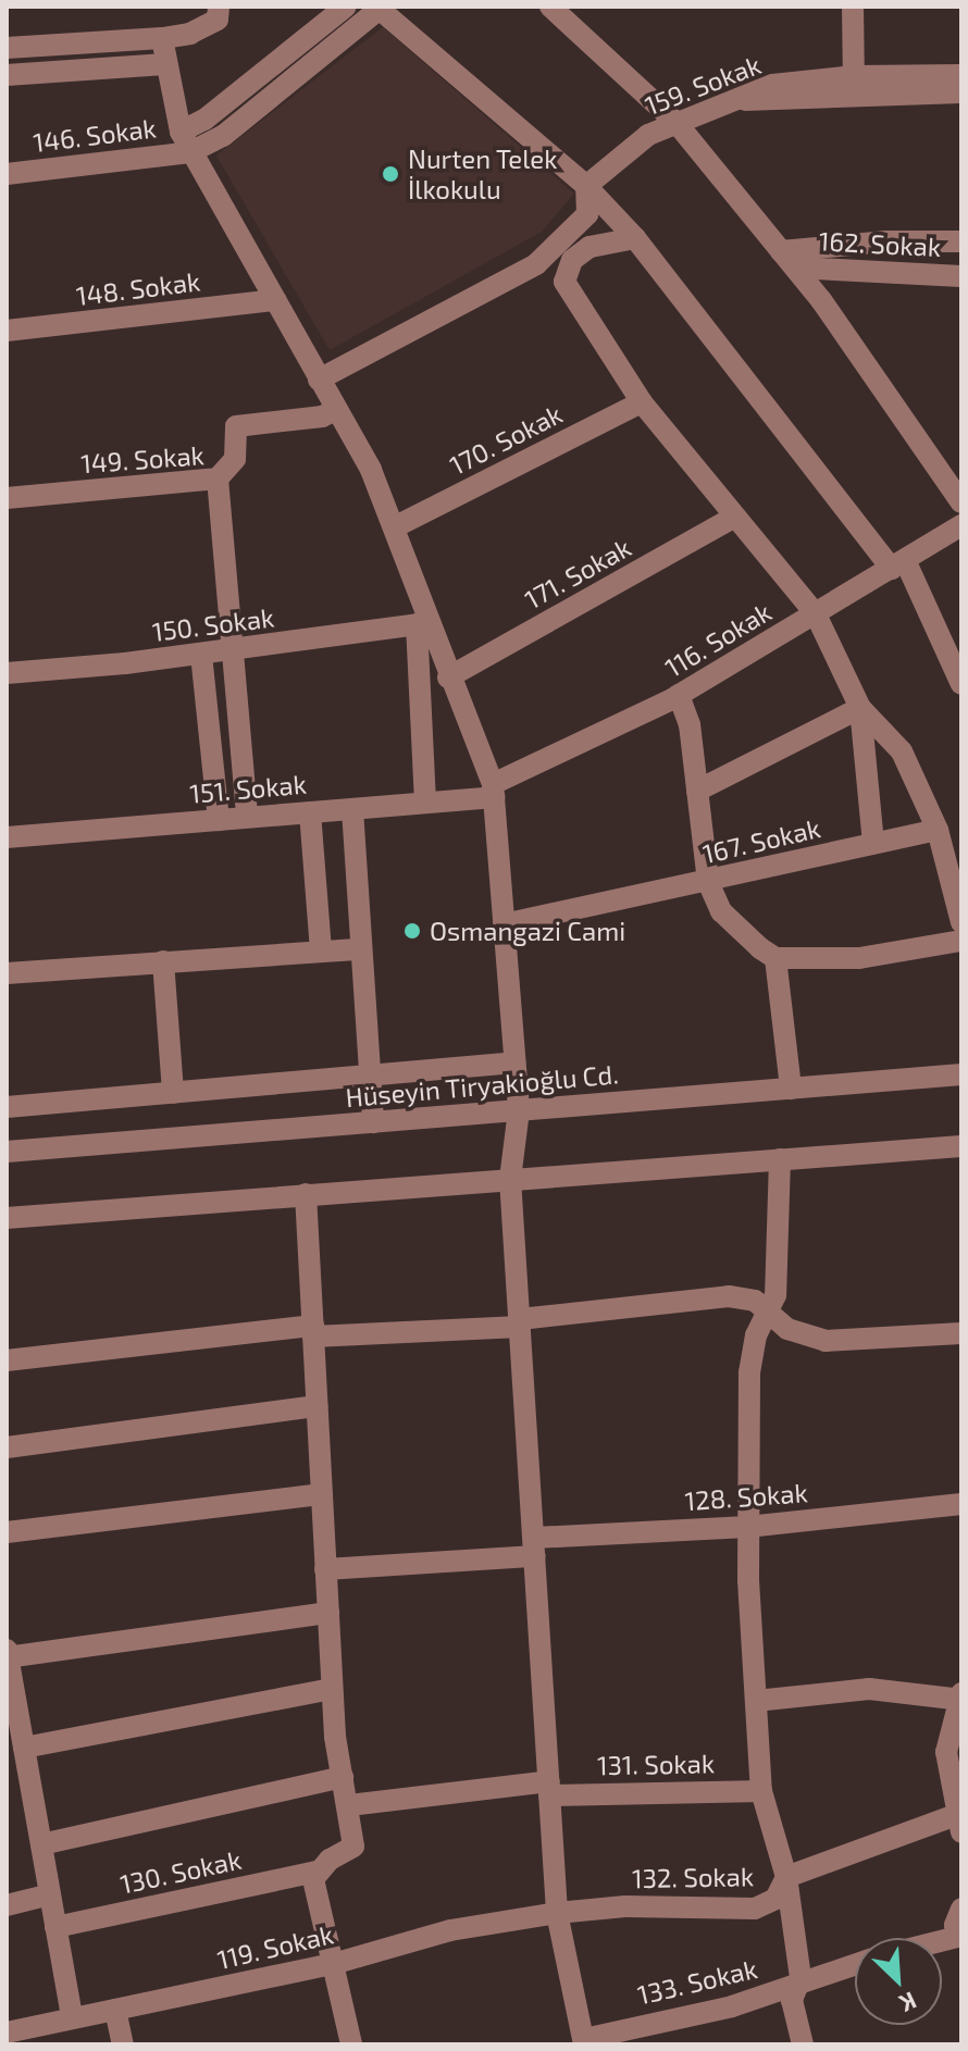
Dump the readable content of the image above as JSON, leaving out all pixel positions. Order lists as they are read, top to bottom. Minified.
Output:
{"streets":{"street":["159. Sokak","146. Sokak","162. Sokak","148. Sokak","170. Sokak","149. Sokak","171. Sokak","150. Sokak","116. Sokak","151. Sokak","167. Sokak","Hüseyin Tiryakioğlu Cd.","128. Sokak","131. Sokak","130. Sokak","132. Sokak","119. Sokak","133. Sokak"]},"crossings":[["149. Sokak","150. Sokak"],["149. Sokak","151. Sokak"],["116. Sokak","151. Sokak"],["132. Sokak","119. Sokak"]],"places":["Nurten Telek İlkokulu","Osmangazi Cami"],"north":"bottom right"}
